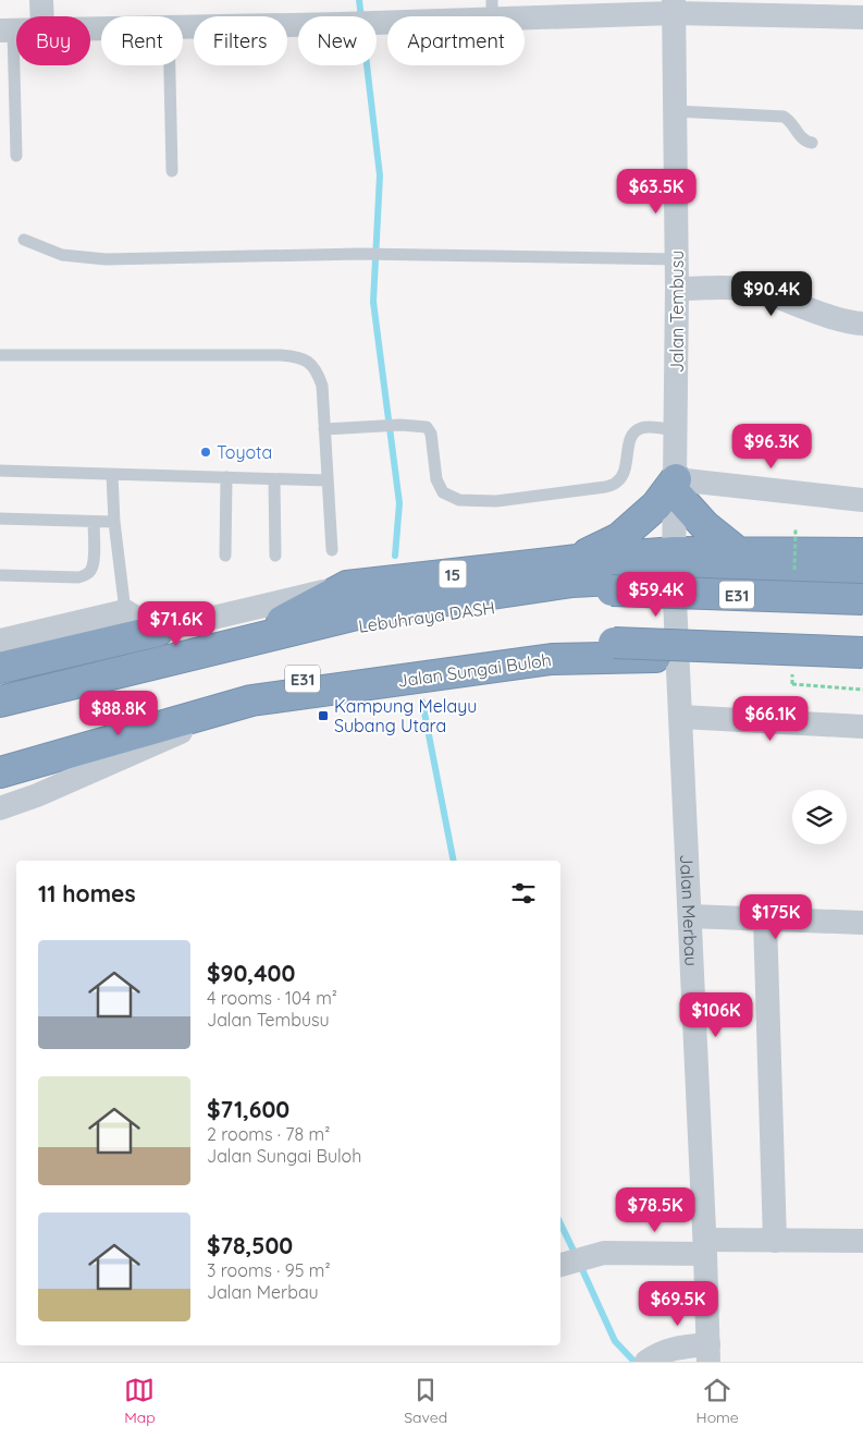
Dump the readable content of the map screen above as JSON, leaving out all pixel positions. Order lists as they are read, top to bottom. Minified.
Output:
{"streets":{"highway":["15","E31","Lebuhraya DASH","Jalan Sungai Buloh"],"street":["Jalan Tembusu","Jalan Merbau"]},"crossings":[["Jalan Tembusu","15"],["Jalan Tembusu","Jalan Sungai Buloh"],["Jalan Tembusu","Jalan Merbau"],["Jalan Sungai Buloh","Jalan Merbau"]],"places":{"other":["Toyota"],"transit":["Kampung Melayu Subang Utara"]},"page":{"chip":["Buy","Rent","Filters","New","Apartment"],"price":["$63.5K","$90.4K","$96.3K","$59.4K","$71.6K","$88.8K","$66.1K","$175K","$106K","$78.5K","$69.5K"],"heading":"11 homes","list":[{"name":"$90,400","note":"4 rooms · 104 m² · Jalan Tembusu"},{"name":"$71,600","note":"2 rooms · 78 m² · Jalan Sungai Buloh"},{"name":"$78,500","note":"3 rooms · 95 m² · Jalan Merbau"}],"tabs":["Map","Saved","Home"]}}
